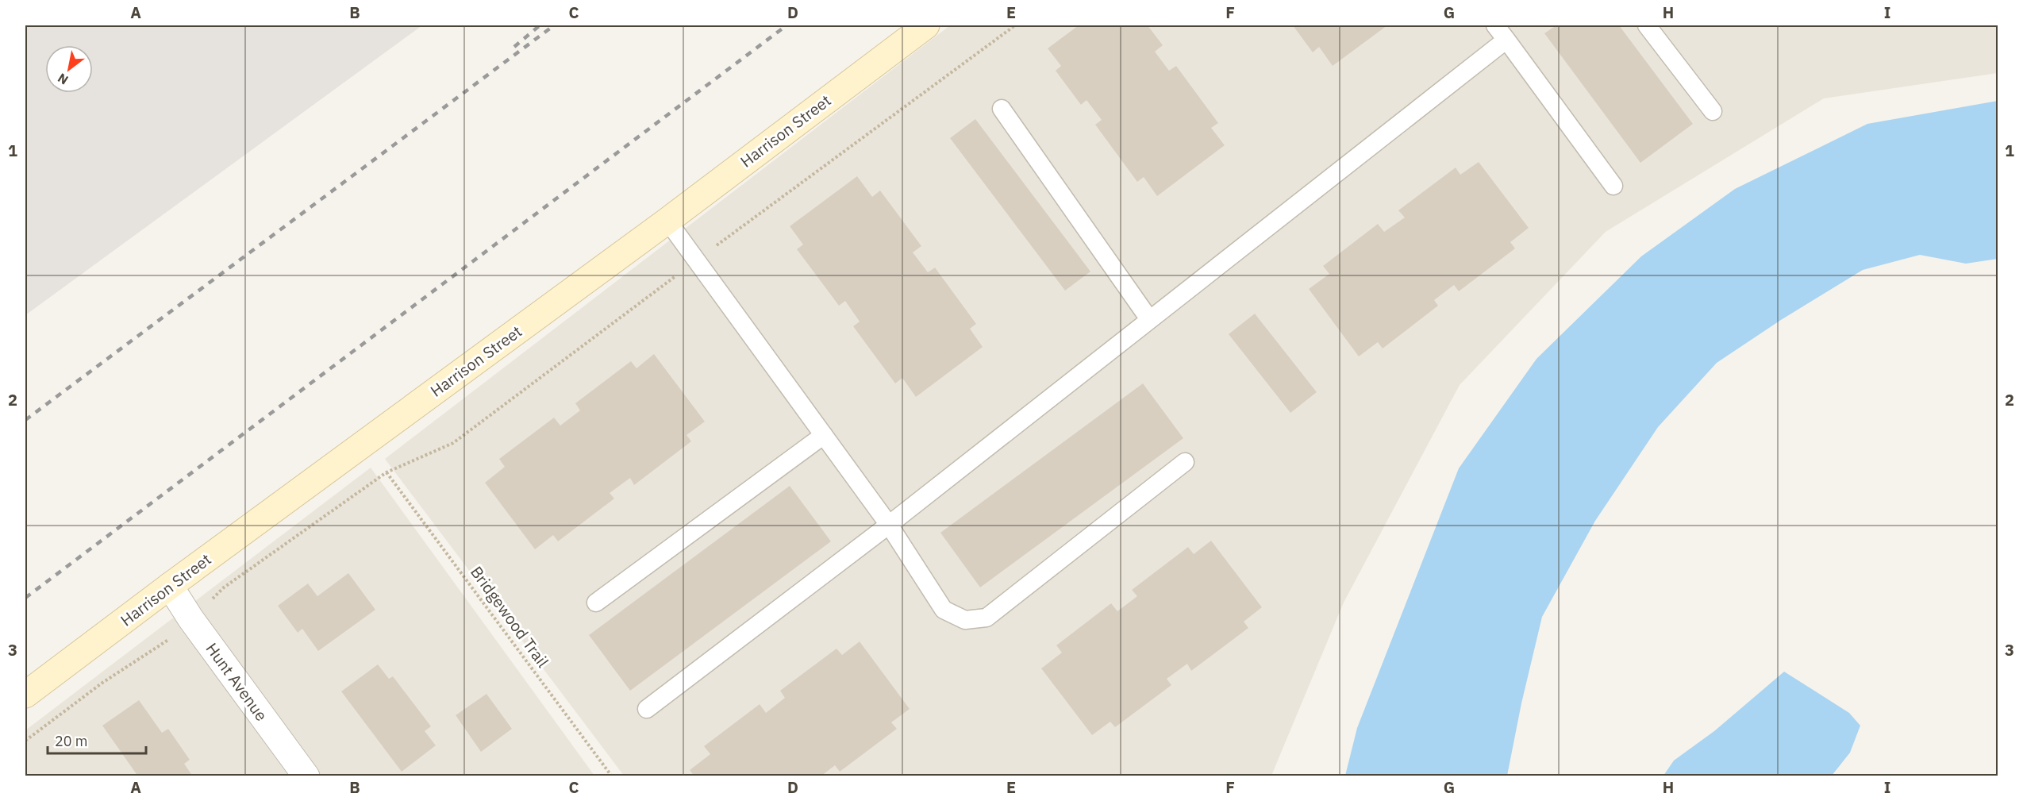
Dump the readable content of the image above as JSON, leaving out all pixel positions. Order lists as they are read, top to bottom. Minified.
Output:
{"streets":{"main road":["Harrison Street"],"street":["Hunt Avenue"],"path":["Bridgewood Trail"]},"crossings":[["Harrison Street","Hunt Avenue"]],"scale_bar":"20 m","north":"bottom left","grid":{"columns":["A","B","C","D","E","F","G","H","I"],"rows":["1","2","3"]}}
